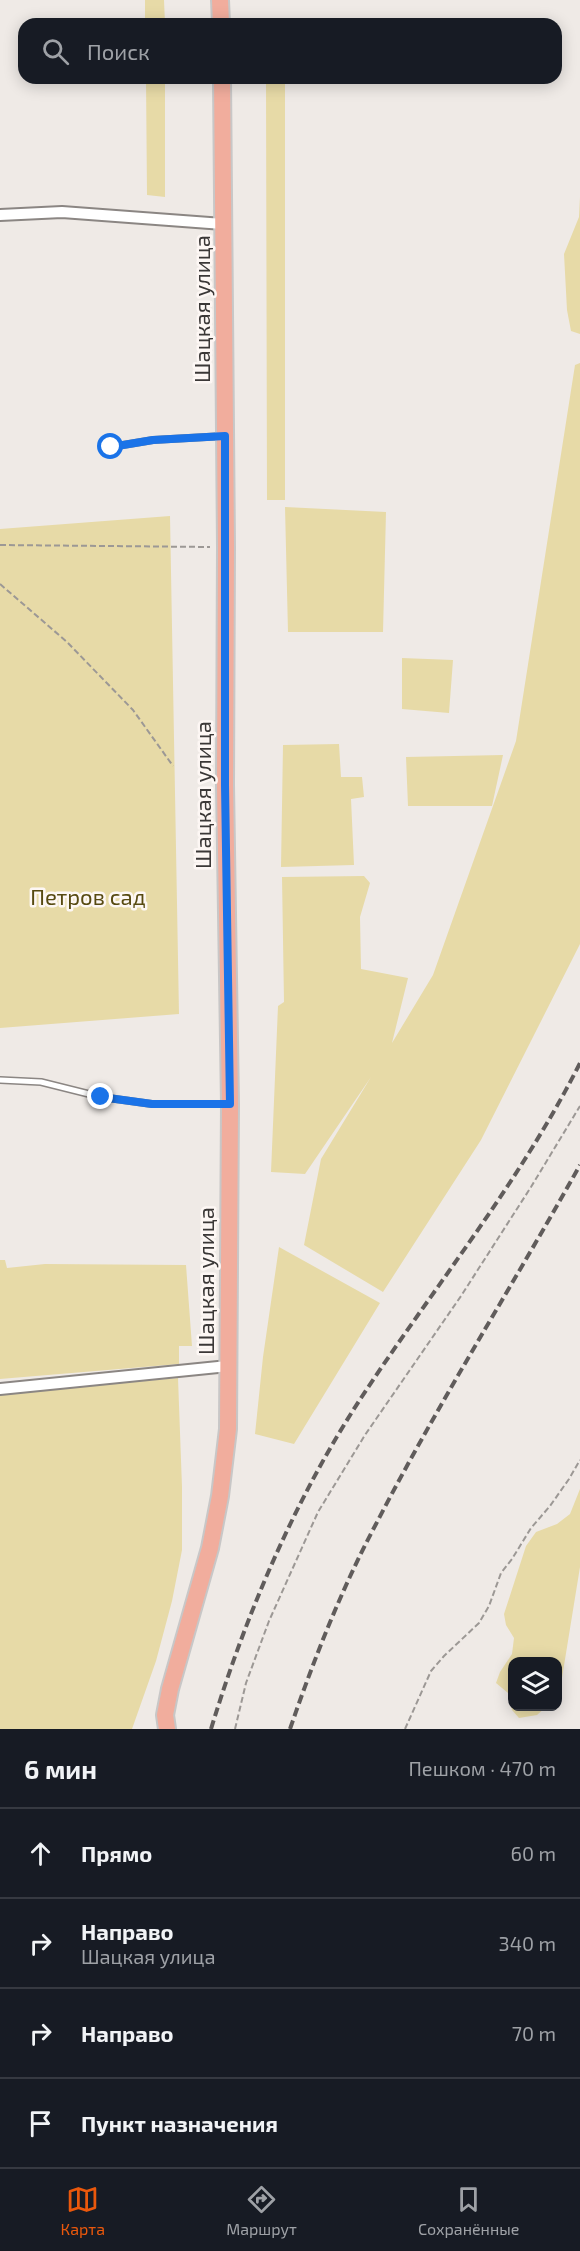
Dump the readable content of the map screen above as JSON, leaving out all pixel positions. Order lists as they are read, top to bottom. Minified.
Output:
{"streets":{"main road":["Шацкая улица"]},"parks":["Петров сад"],"page":{"search":"Поиск","heading":["6 мин","Пешком · 470 m"],"list":[["Прямо","60 m"],["Направо","Шацкая улица","340 m"],["Направо","70 m"],"Пункт назначения"],"nav":["Карта","Маршрут","Сохранённые"]}}
